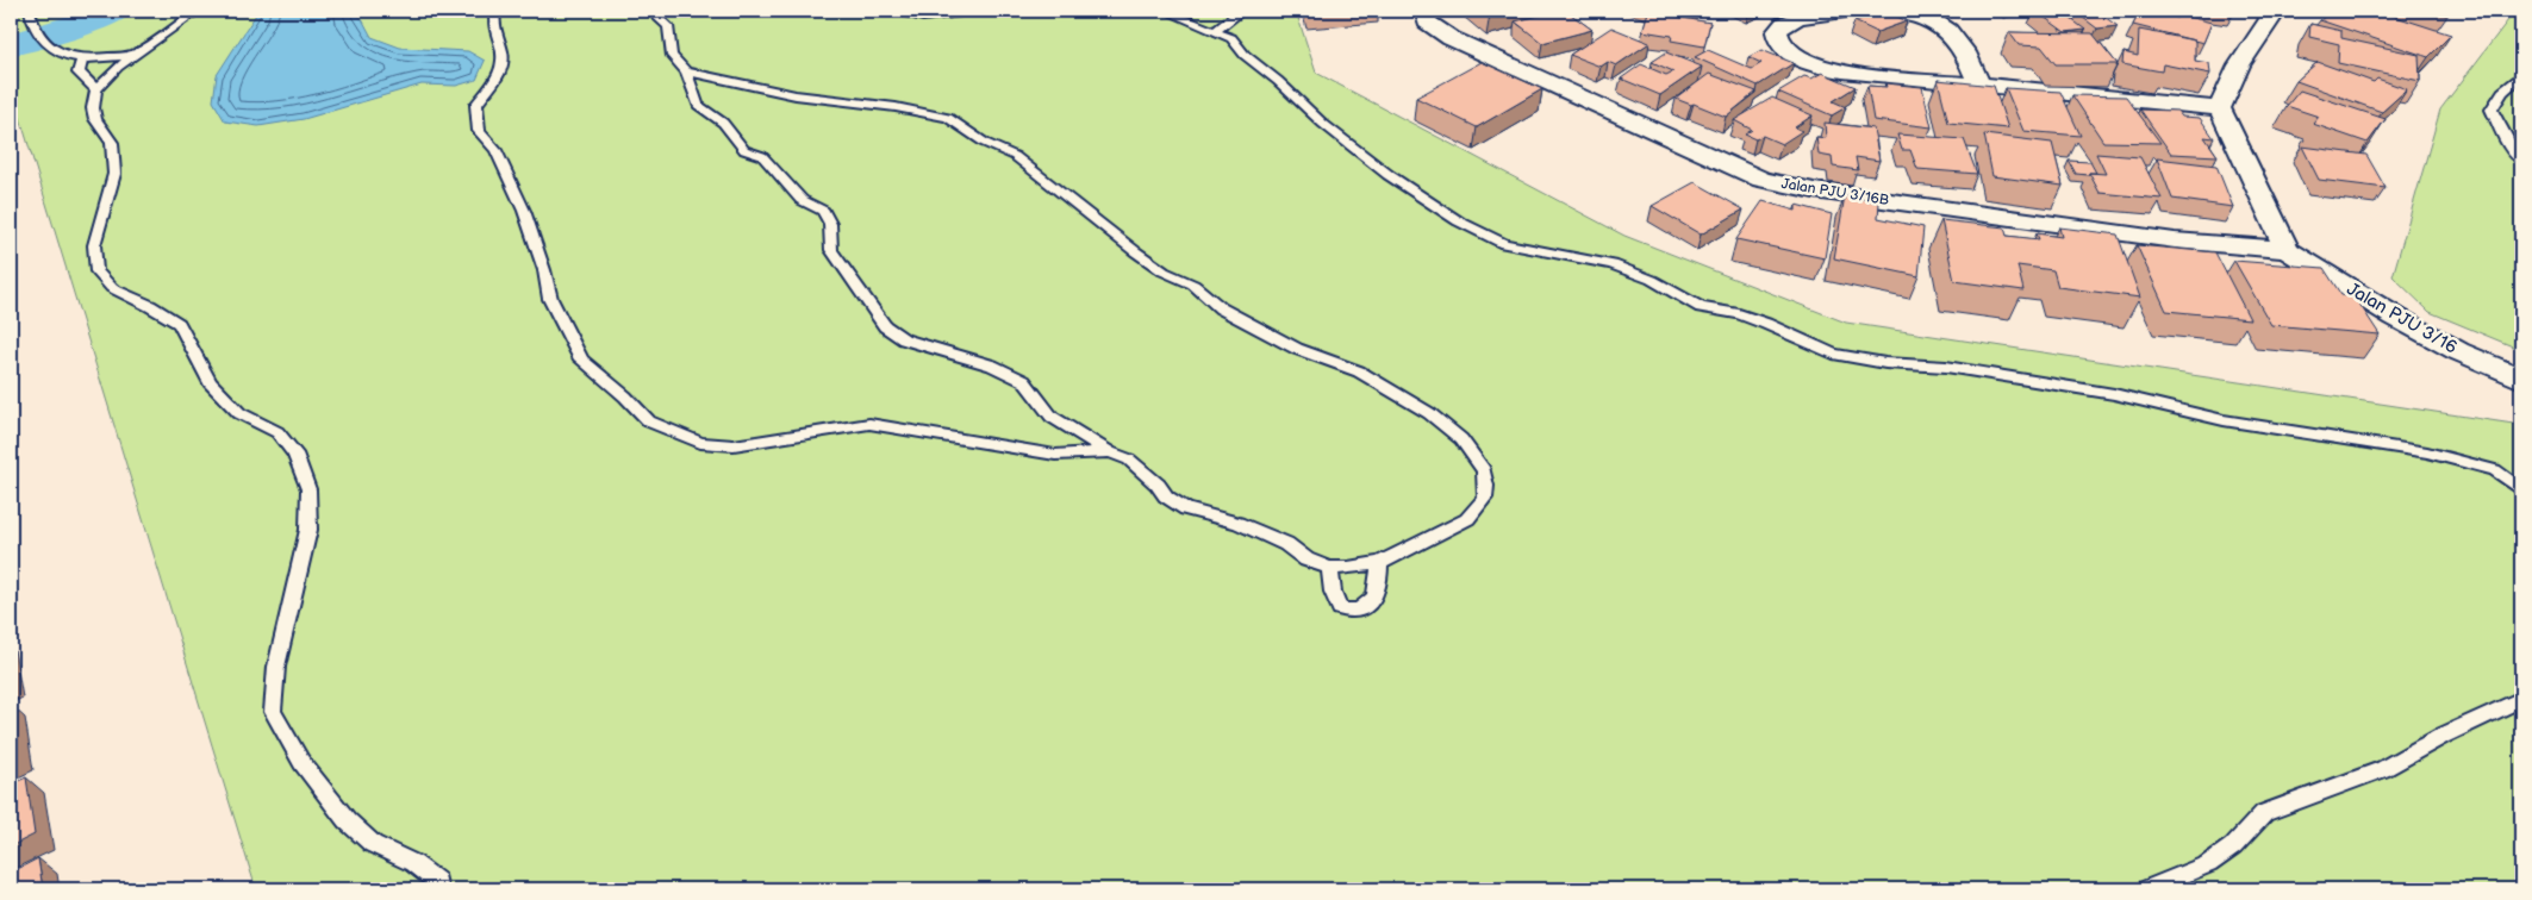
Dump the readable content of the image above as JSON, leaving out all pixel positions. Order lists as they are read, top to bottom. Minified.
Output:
{"streets":{"street":["Jalan PJU 3/16B","Jalan PJU 3/16"]},"crossings":[["Jalan PJU 3/16B","Jalan PJU 3/16"]]}
